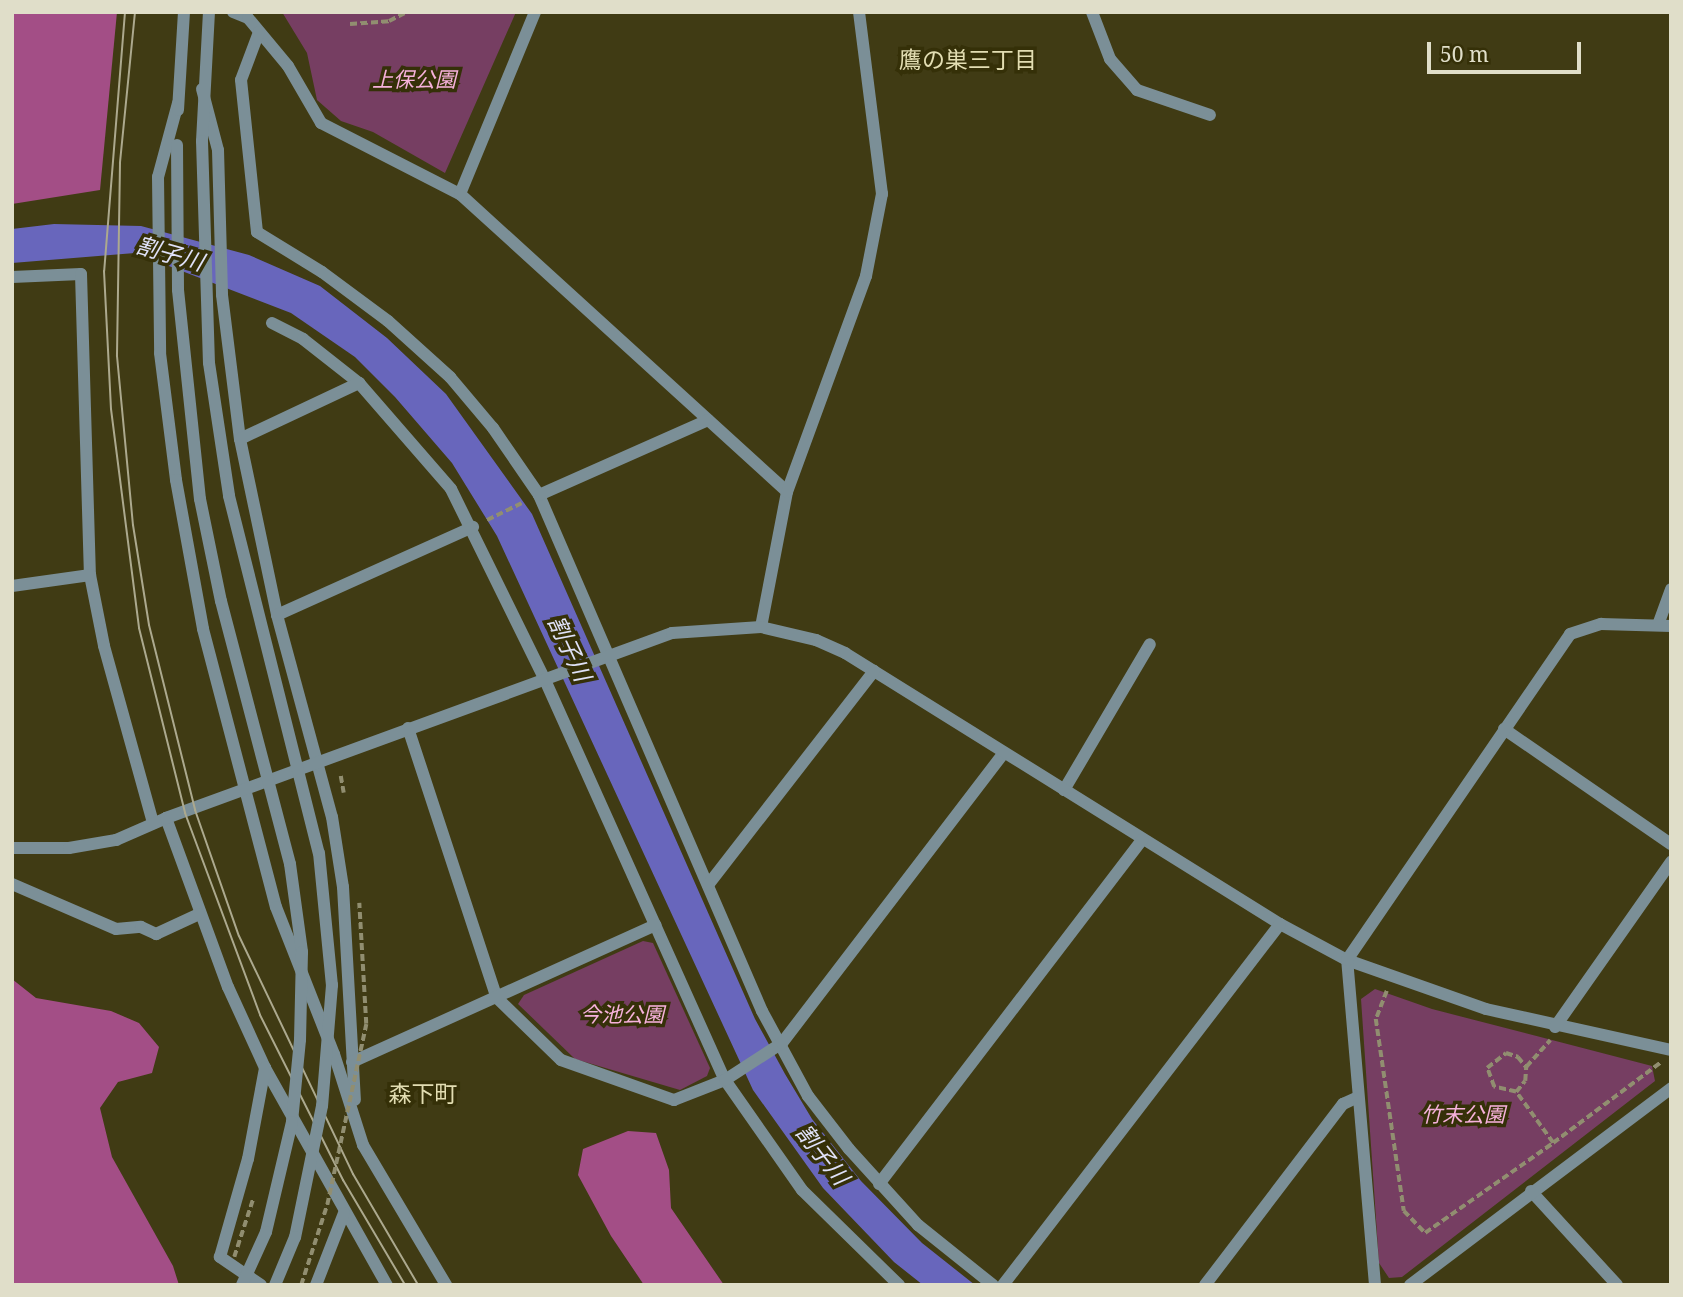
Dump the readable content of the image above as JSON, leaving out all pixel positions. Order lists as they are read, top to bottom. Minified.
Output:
{"districts":["鷹の巣三丁目","森下町"],"water":["割子川"],"parks":["上保公園","今池公園","竹末公園"],"scale_bar":"50 m"}
